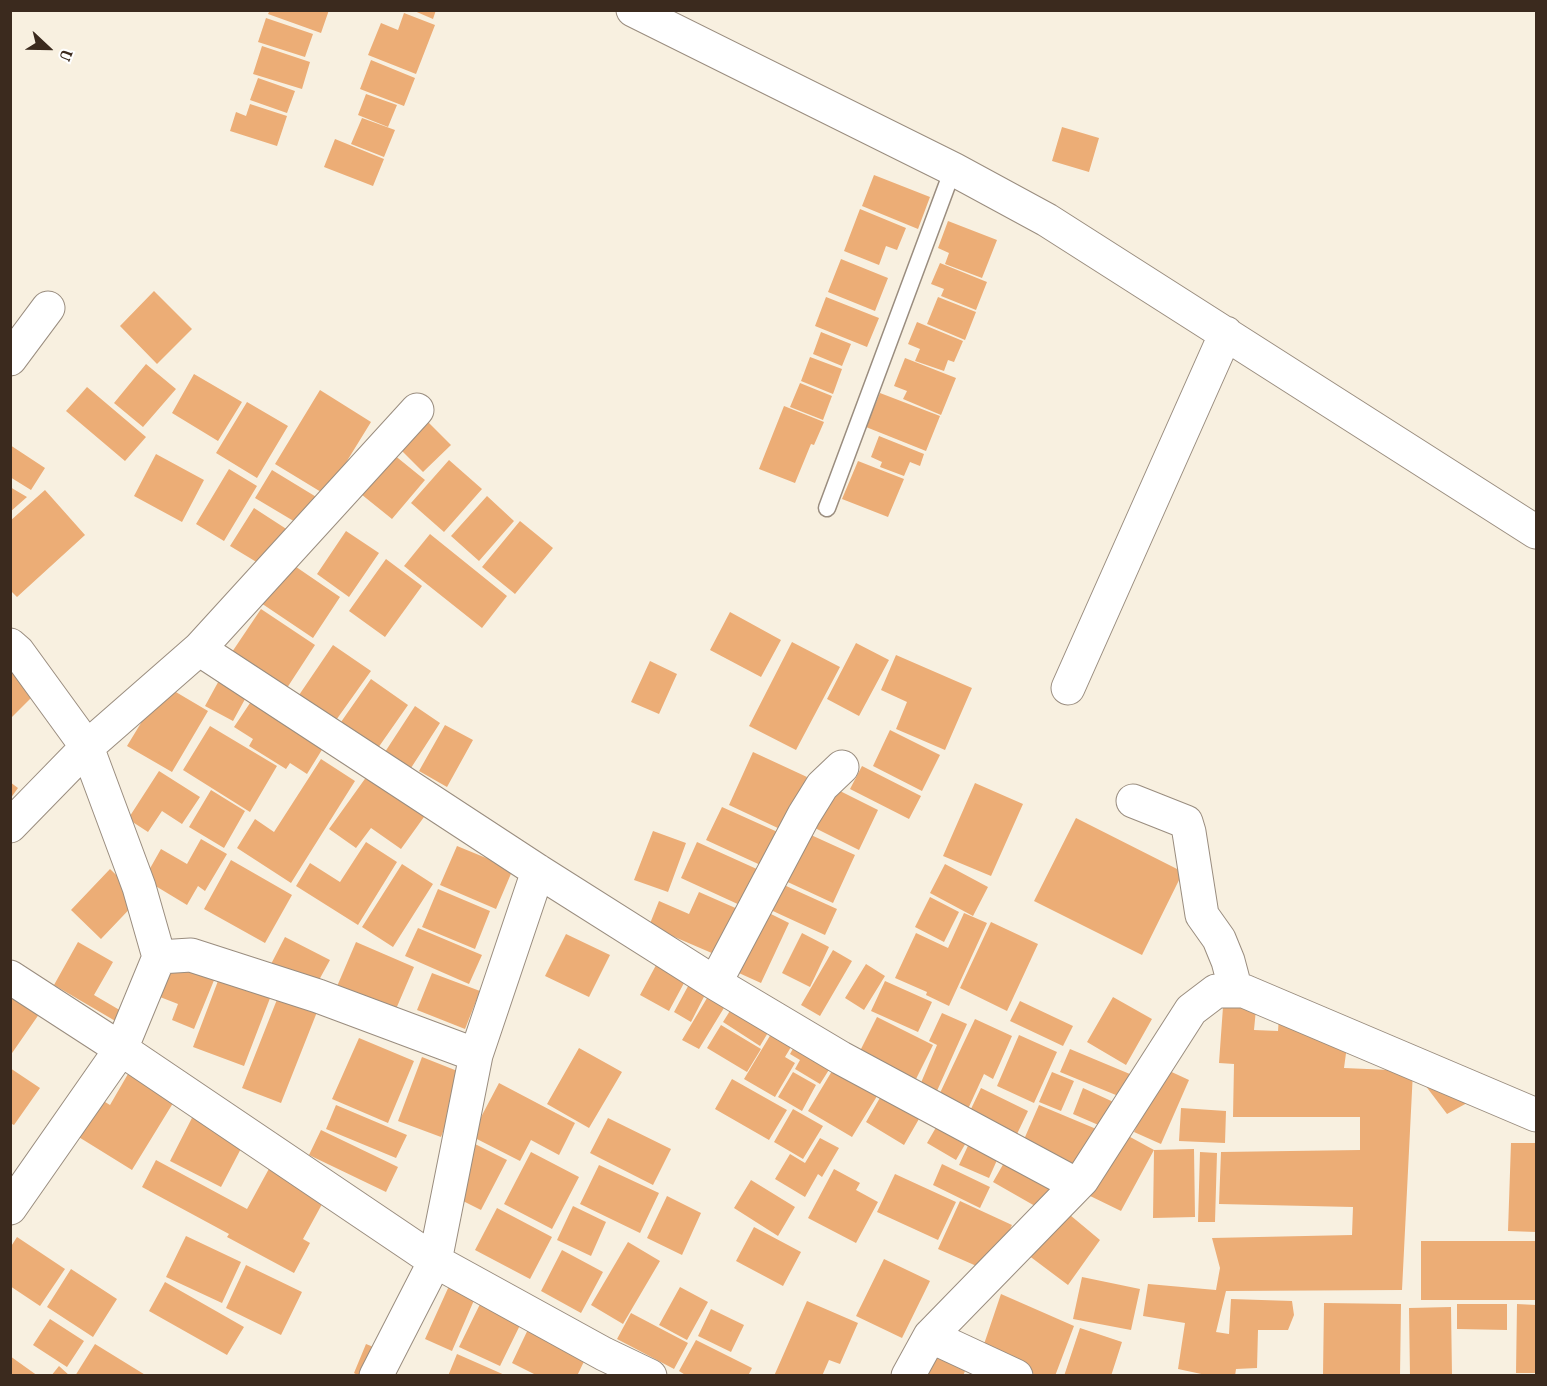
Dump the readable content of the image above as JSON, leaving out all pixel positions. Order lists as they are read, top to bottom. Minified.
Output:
{"north":"right"}
